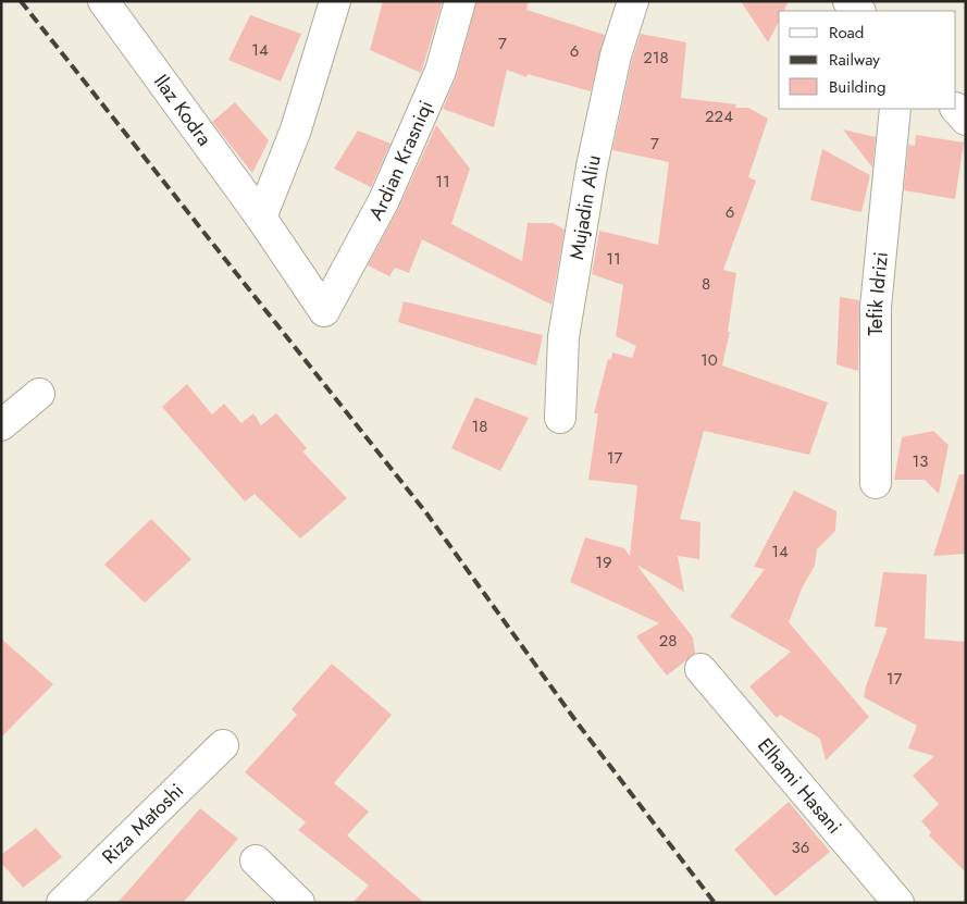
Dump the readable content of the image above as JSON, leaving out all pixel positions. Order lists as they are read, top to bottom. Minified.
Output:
{"streets":{"street":["Ilaz Kodra","Ardian Krasniqi","Mujadin Aliu","Tefik Idrizi","Elhami Hasani","Riza Matoshi"]},"crossings":[["Ilaz Kodra","Ardian Krasniqi"]],"house_numbers":["7","14","6","218","224","7","11","6","11","8","10","18","17","13","14","19","28","17","36"],"legend":["Road","Railway","Building"]}
